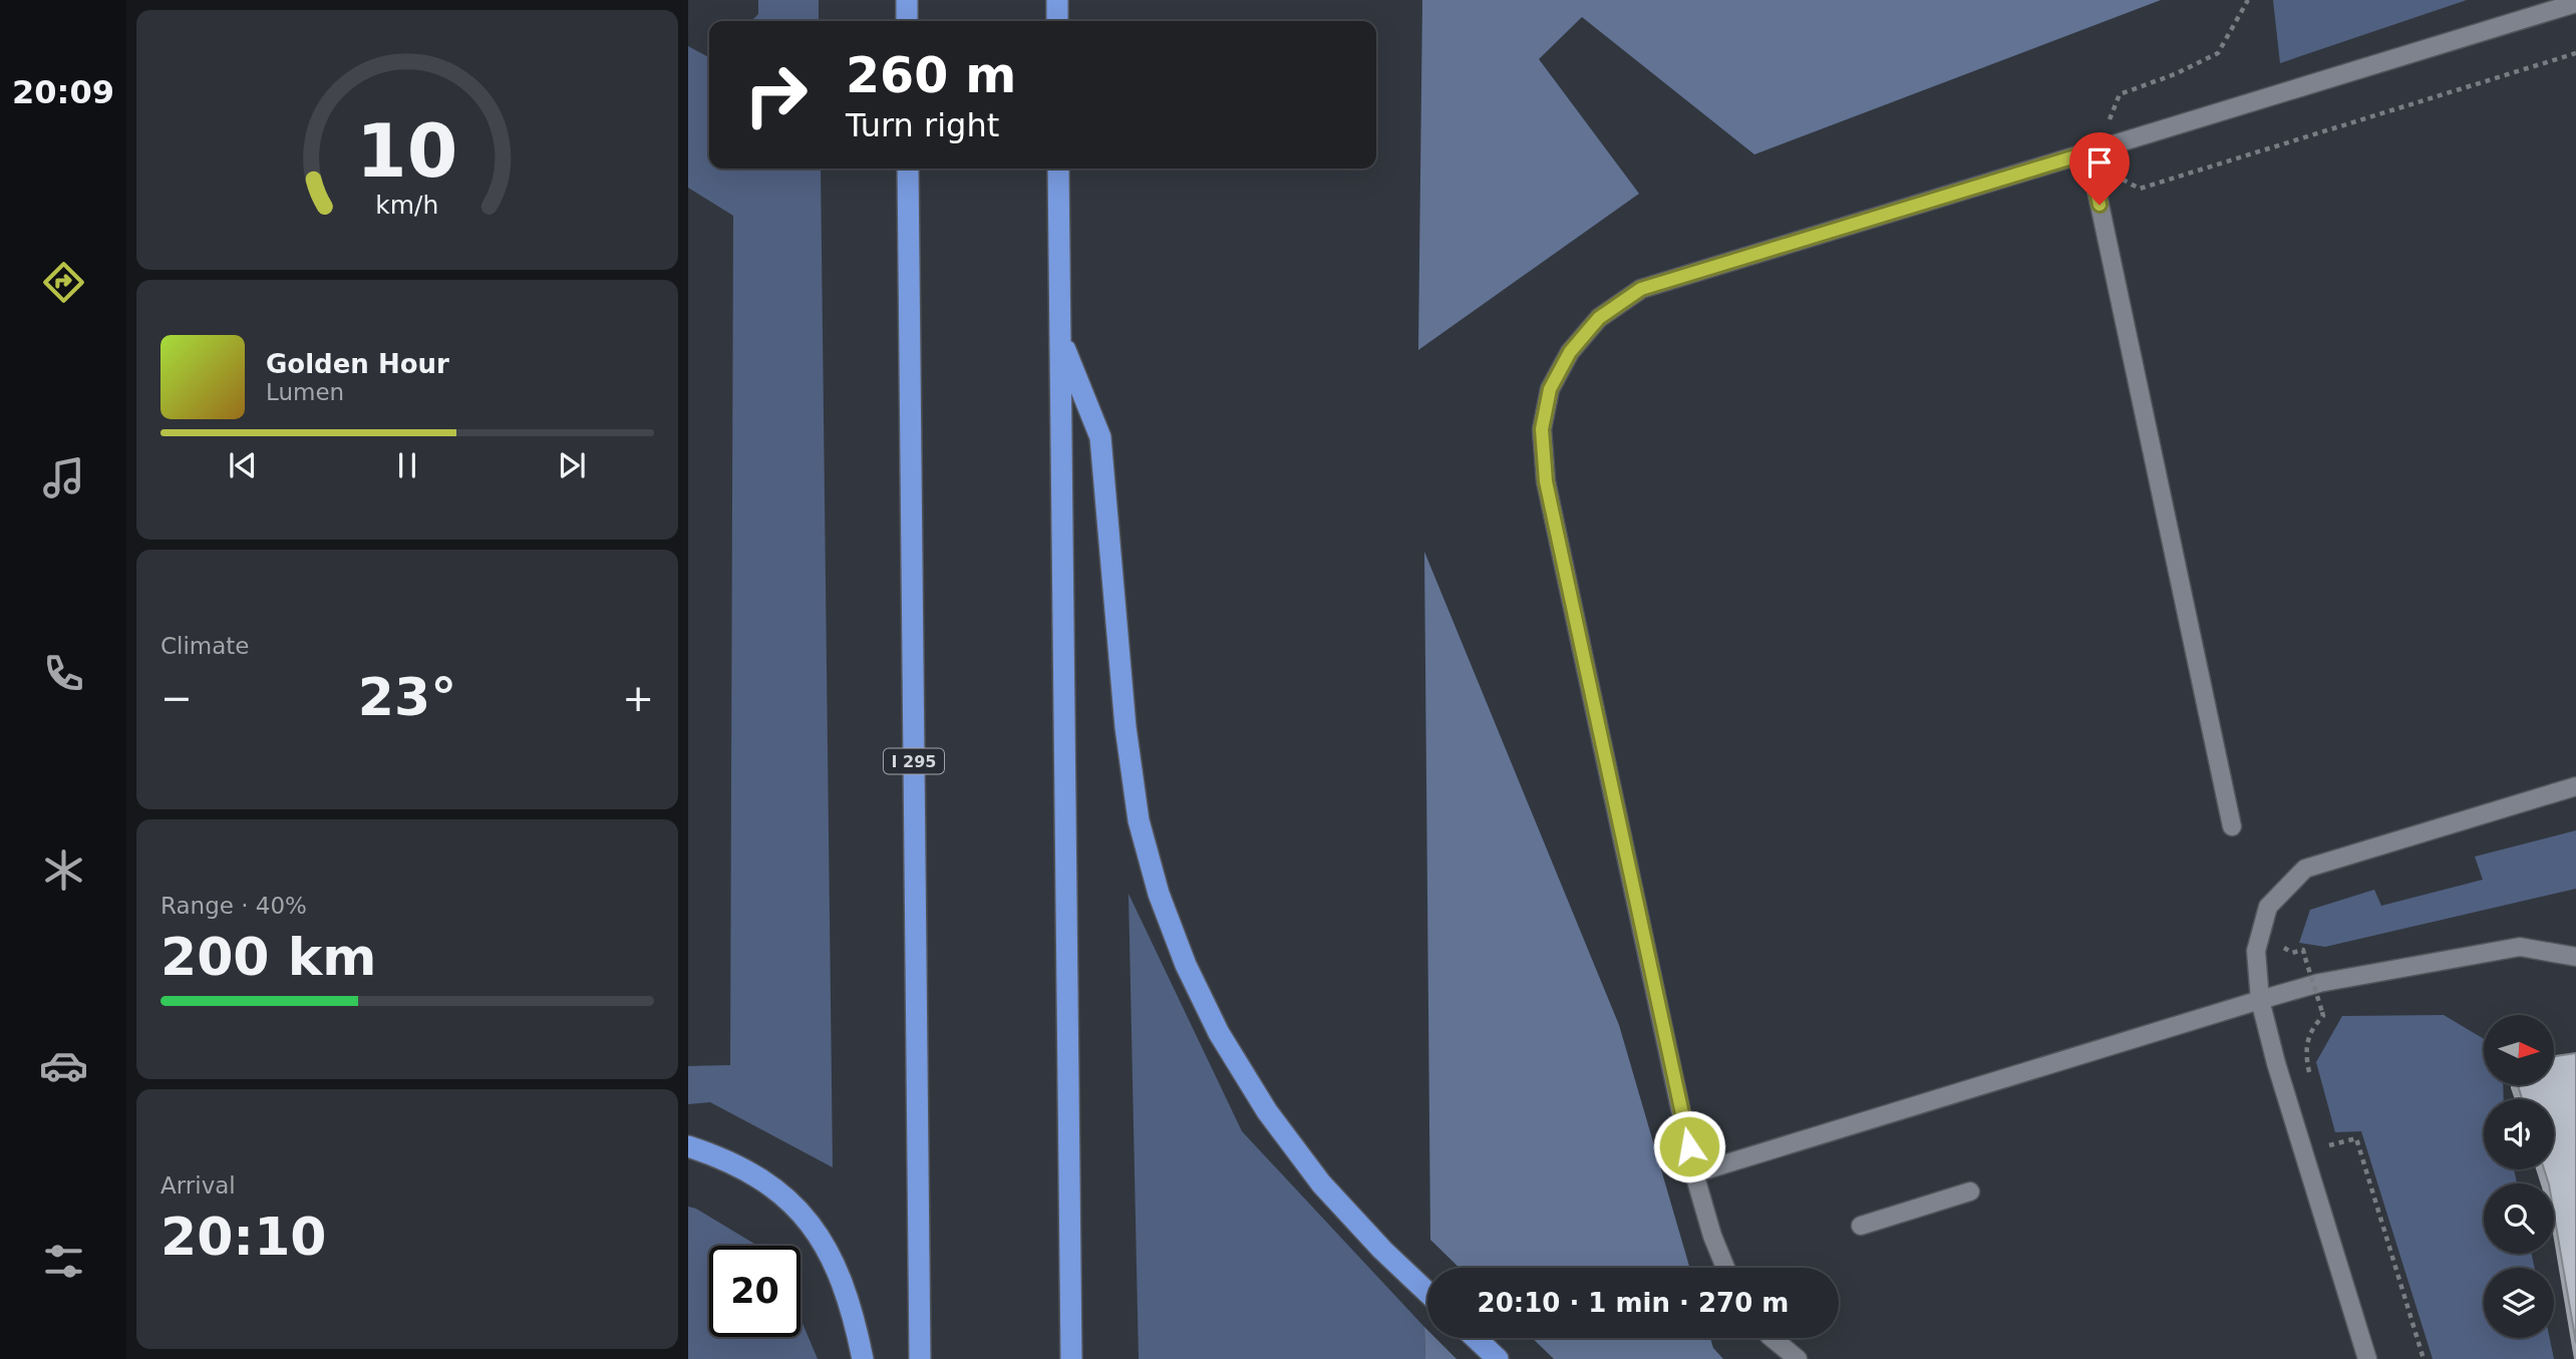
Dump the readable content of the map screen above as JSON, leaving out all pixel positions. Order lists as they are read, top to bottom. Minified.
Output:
{"streets":{"highway":["I 295"]},"north":"right","page":{"tabs":"20:09","turn":["260 m","Turn right"],"song":["Golden Hour","Lumen"],"tile":["Climate",["Range · 40%","200 km"],["Arrival","20:10"]],"heat":["−","23°","+"],"limit":"20","trip":"20:10 · 1 min · 270 m","gauge":["10","km/h"]}}
